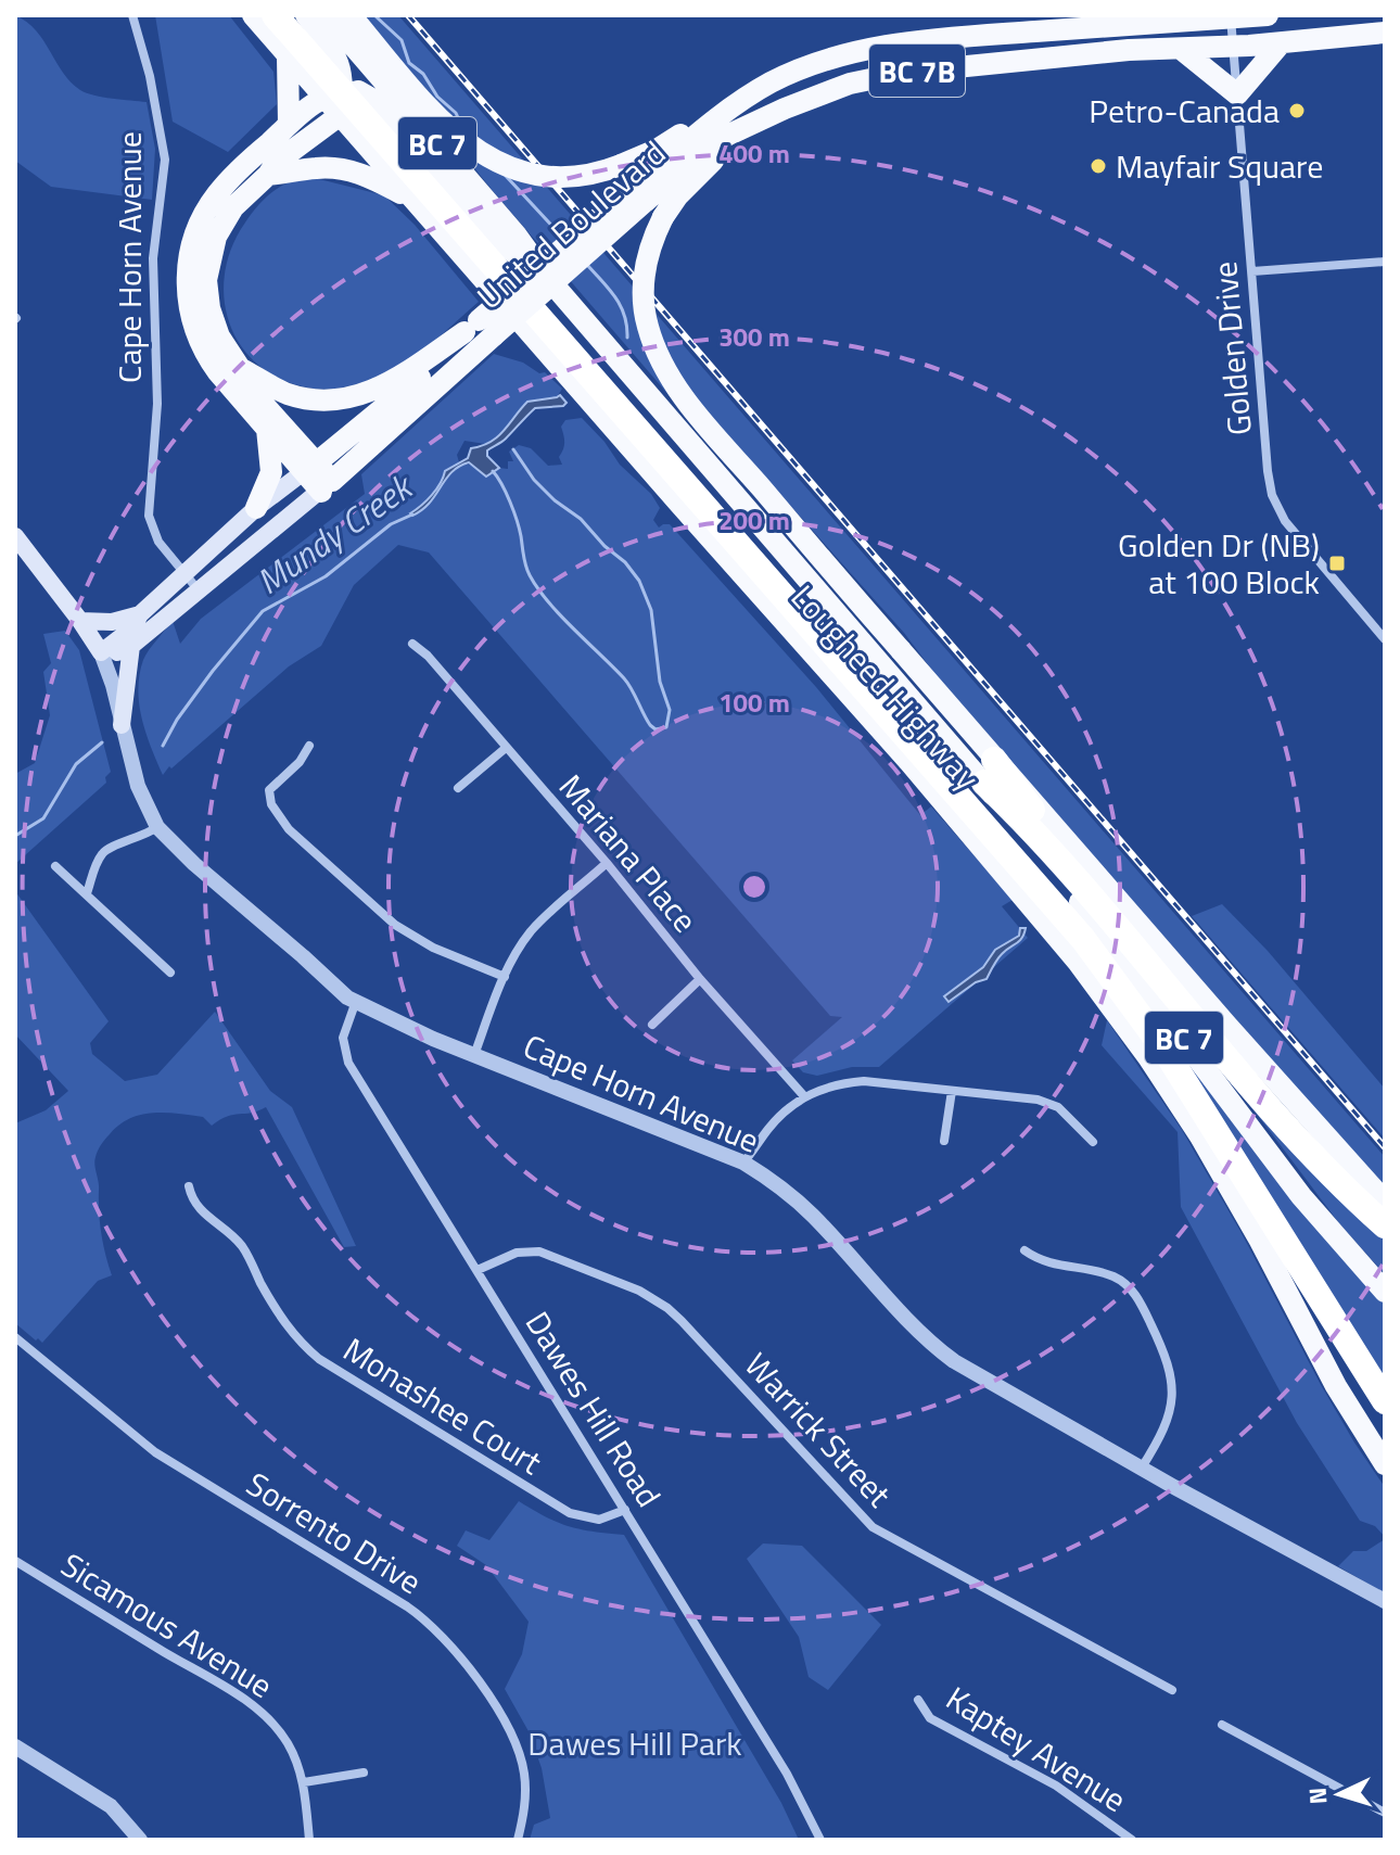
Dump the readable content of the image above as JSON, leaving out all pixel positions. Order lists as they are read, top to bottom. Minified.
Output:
{"streets":{"main road":["BC 7B","BC 7","United Boulevard","Lougheed Highway"],"street":["Cape Horn Avenue","Golden Drive","Mariana Place","Monashee Court","Dawes Hill Road","Warrick Street","Sorrento Drive","Sicamous Avenue","Kaptey Avenue"]},"crossings":[["United Boulevard","Cape Horn Avenue"],["United Boulevard","Golden Drive"],["Cape Horn Avenue","Dawes Hill Road"],["Monashee Court","Dawes Hill Road"],["Dawes Hill Road","Warrick Street"]],"water":["Mundy Creek"],"parks":["Dawes Hill Park"],"places":{"other":["Petro-Canada","Mayfair Square"],"transit":["Golden Dr (NB) at 100 Block"]},"north":"left","rings":["400 m","300 m","200 m","100 m"]}
